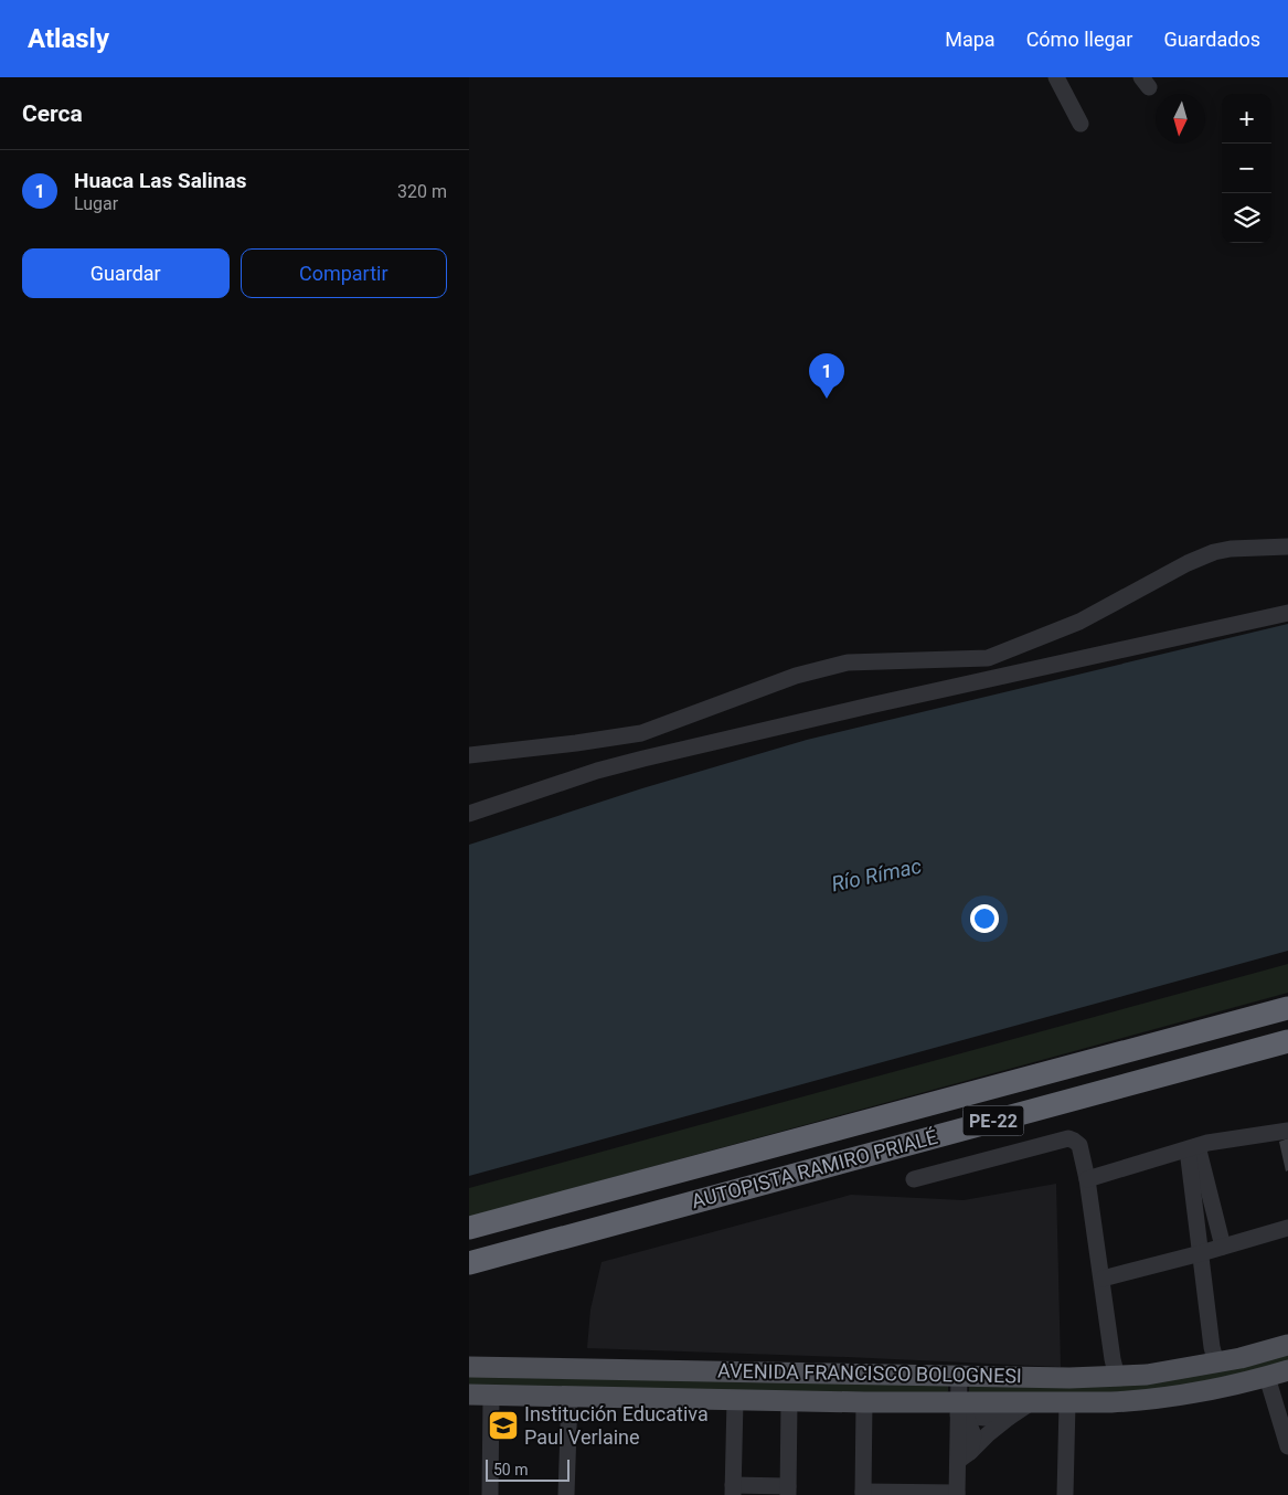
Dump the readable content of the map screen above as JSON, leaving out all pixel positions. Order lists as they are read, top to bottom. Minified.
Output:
{"streets":{"highway":["PE-22","AUTOPISTA RAMIRO PRIALÉ"],"main road":["AVENIDA FRANCISCO BOLOGNESI"]},"water":["Río Rímac"],"places":{"school or university":["Institución Educativa Paul Verlaine"]},"scale_bar":"50 m","north":"bottom","page":{"header":"Atlasly","nav":["Mapa","Cómo llegar","Guardados"],"heading":"Cerca","map_buttons":["+","−"],"list":[{"mark":"1","name":"Huaca Las Salinas","note":"Lugar","value":"320 m"}],"buttons":["Guardar","Compartir"],"pins":"1","scale":"50 m"}}
